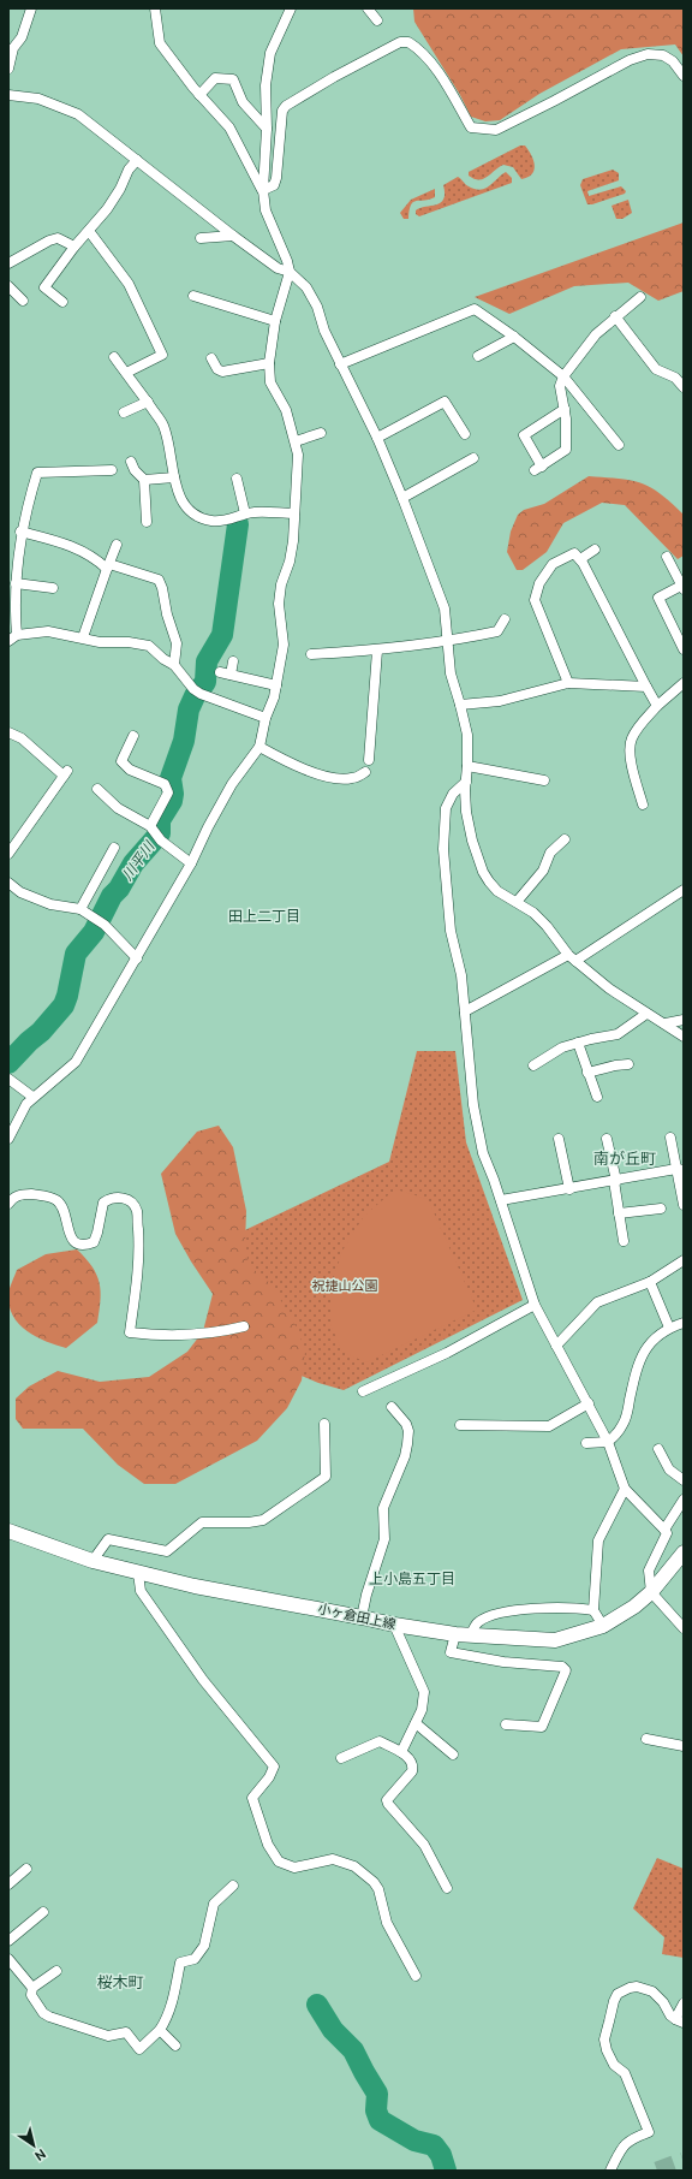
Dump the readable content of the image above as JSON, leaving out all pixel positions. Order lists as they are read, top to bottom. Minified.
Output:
{"streets":{"main road":["小ヶ倉田上線"]},"districts":["田上二丁目","南が丘町","上小島五丁目","桜木町"],"water":["川平川"],"parks":["祝捷山公園"],"north":"bottom right"}
